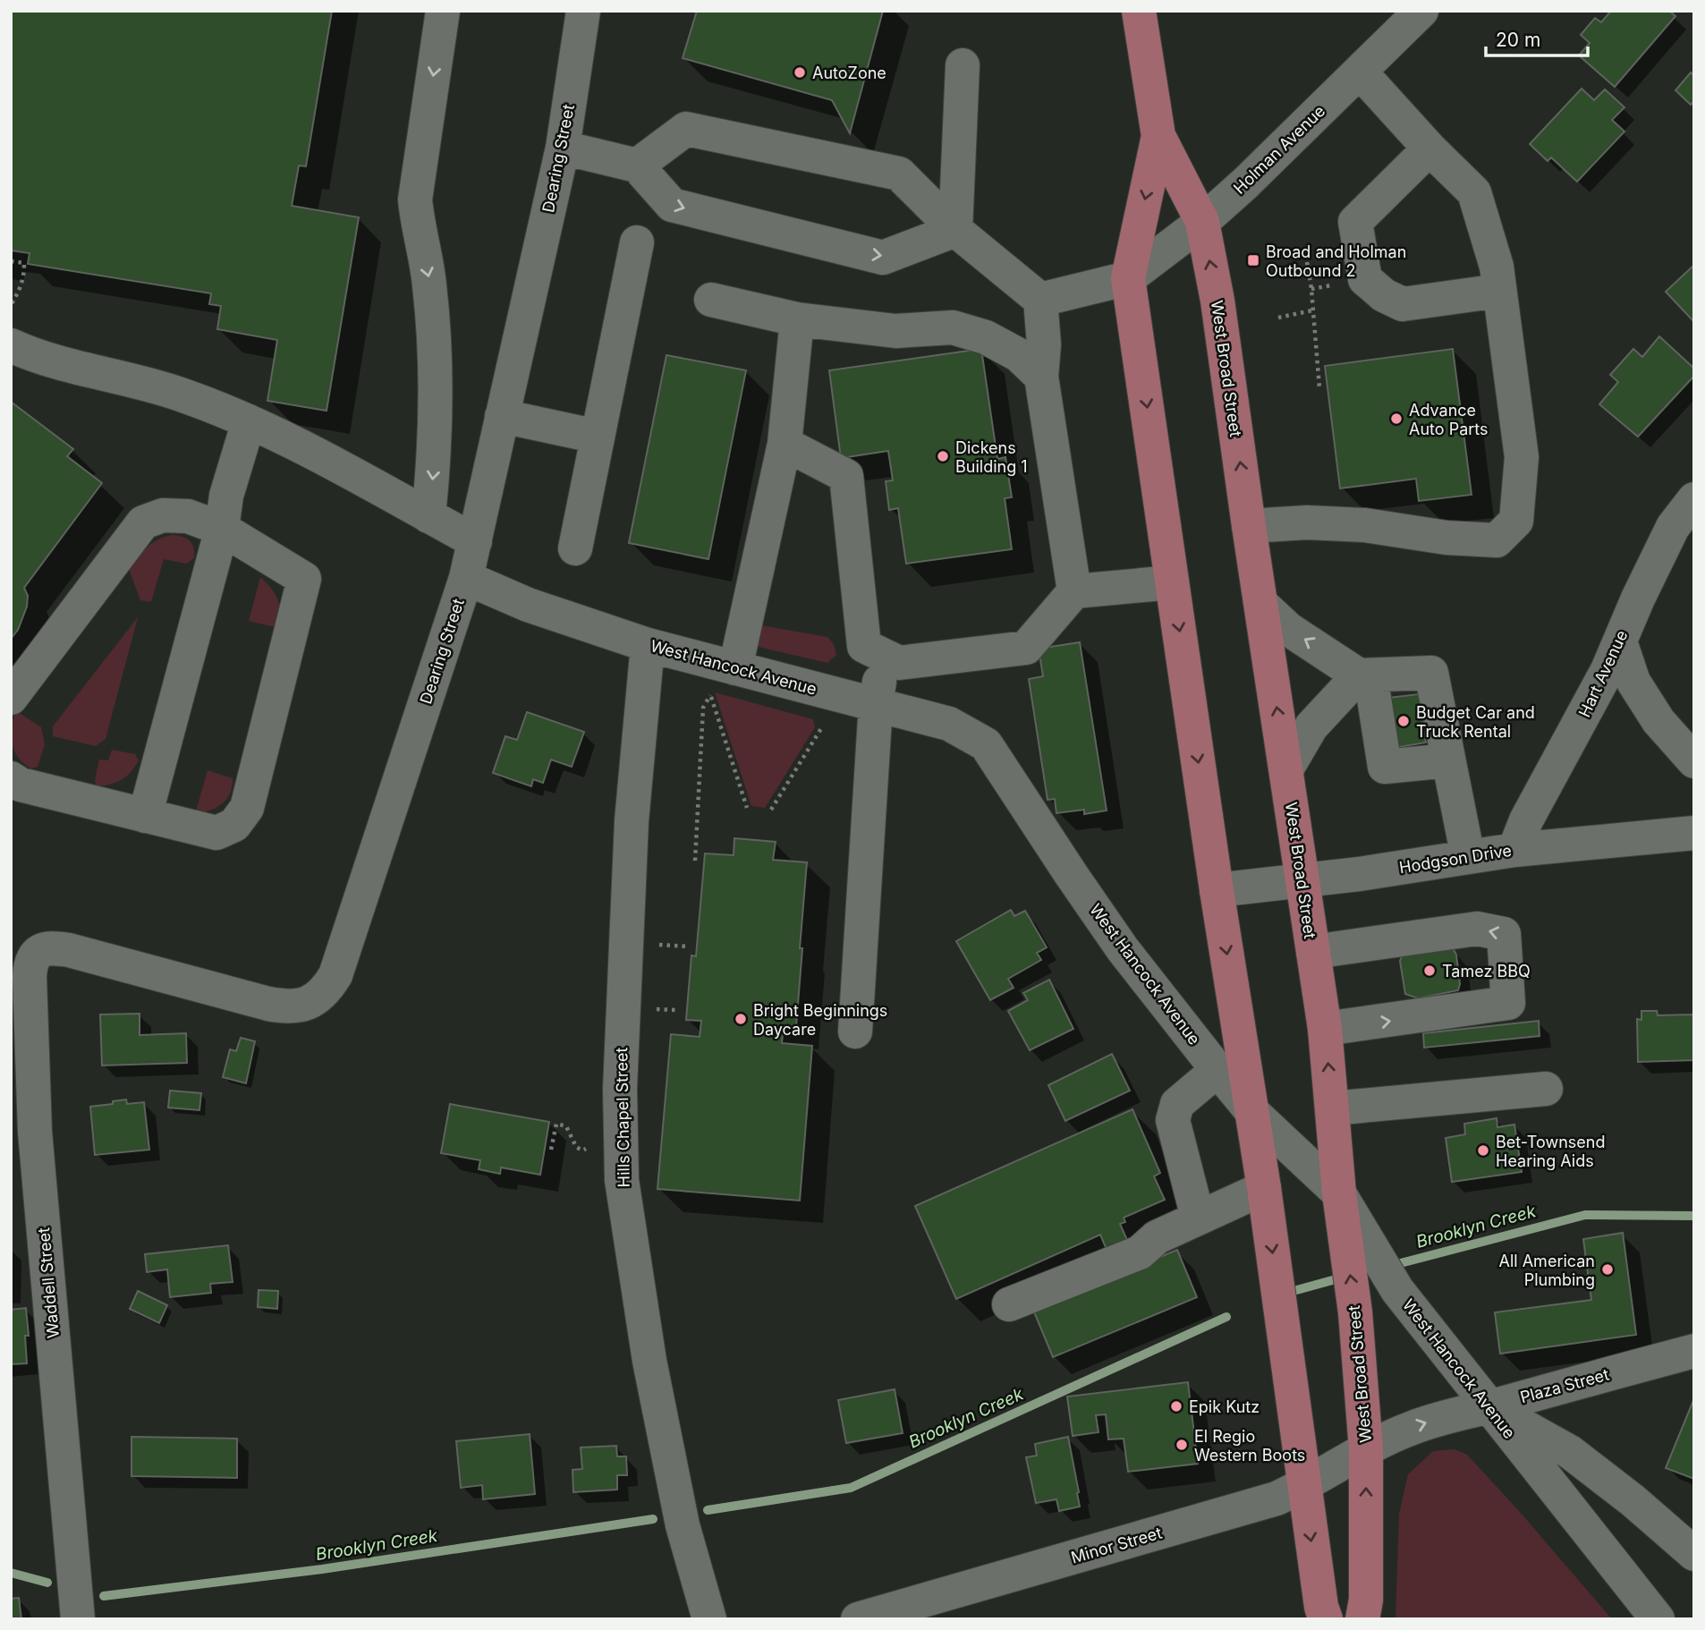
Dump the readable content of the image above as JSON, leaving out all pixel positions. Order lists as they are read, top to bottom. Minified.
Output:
{"streets":{"main road":["West Broad Street"],"street":["Holman Avenue","Dearing Street","West Hancock Avenue","Hart Avenue","Hodgson Drive","Hills Chapel Street","Waddell Street","Plaza Street","Minor Street"]},"crossings":[["Holman Avenue","West Broad Street"],["Dearing Street","West Hancock Avenue"],["Dearing Street","Waddell Street"],["West Broad Street","West Hancock Avenue"],["West Broad Street","Hodgson Drive"],["West Broad Street","Plaza Street"],["West Broad Street","Minor Street"],["West Hancock Avenue","Hills Chapel Street"],["West Hancock Avenue","Plaza Street"],["Hart Avenue","Hodgson Drive"],["Plaza Street","Minor Street"]],"one_way":["Plaza Street"],"water":["Brooklyn Creek"],"places":{"other":["AutoZone","Advance Auto Parts","Dickens Building 1","Budget Car and Truck Rental","Tamez BBQ","Bright Beginnings Daycare","Bet-Townsend Hearing Aids","All American Plumbing","Epik Kutz","El Regio Western Boots"],"transit":["Broad and Holman Outbound 2"]},"scale_bar":"20 m"}
